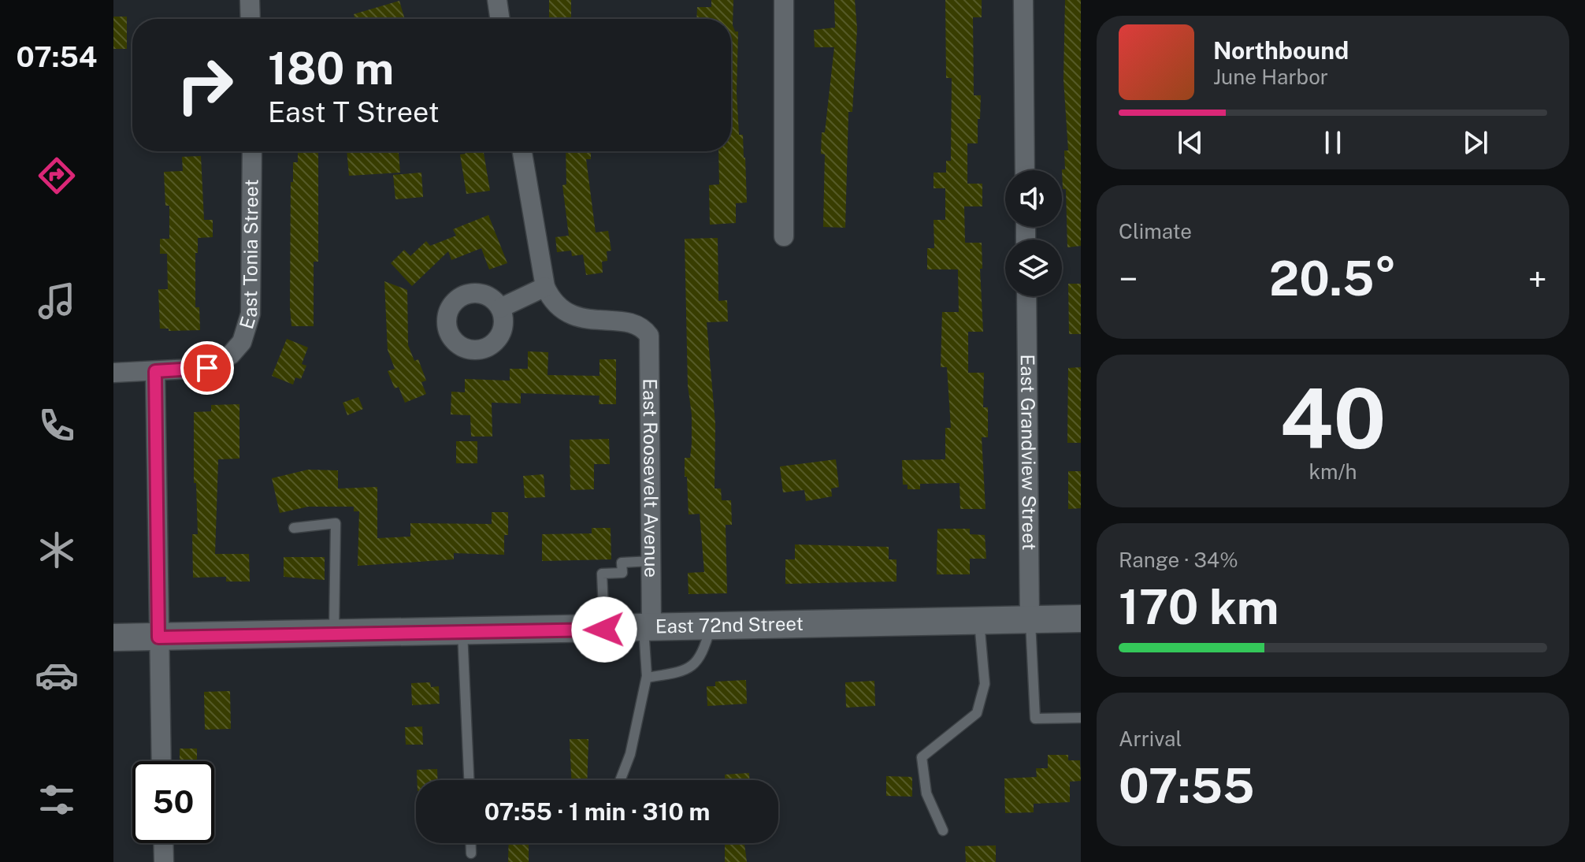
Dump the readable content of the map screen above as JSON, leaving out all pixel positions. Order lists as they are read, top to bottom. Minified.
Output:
{"streets":{"main road":["East 72nd Street"],"street":["East Tonia Street","East Grandview Street","East Roosevelt Avenue"]},"crossings":[["East Grandview Street","East 72nd Street"],["East Roosevelt Avenue","East 72nd Street"]],"page":{"tabs":"07:54","turn":["180 m","East T Street"],"song":["Northbound","June Harbor"],"tile":["Climate",["40","km/h"],["Range · 34%","170 km"],["Arrival","07:55"]],"heat":["−","20.5°","+"],"limit":"50","trip":"07:55 · 1 min · 310 m"}}
